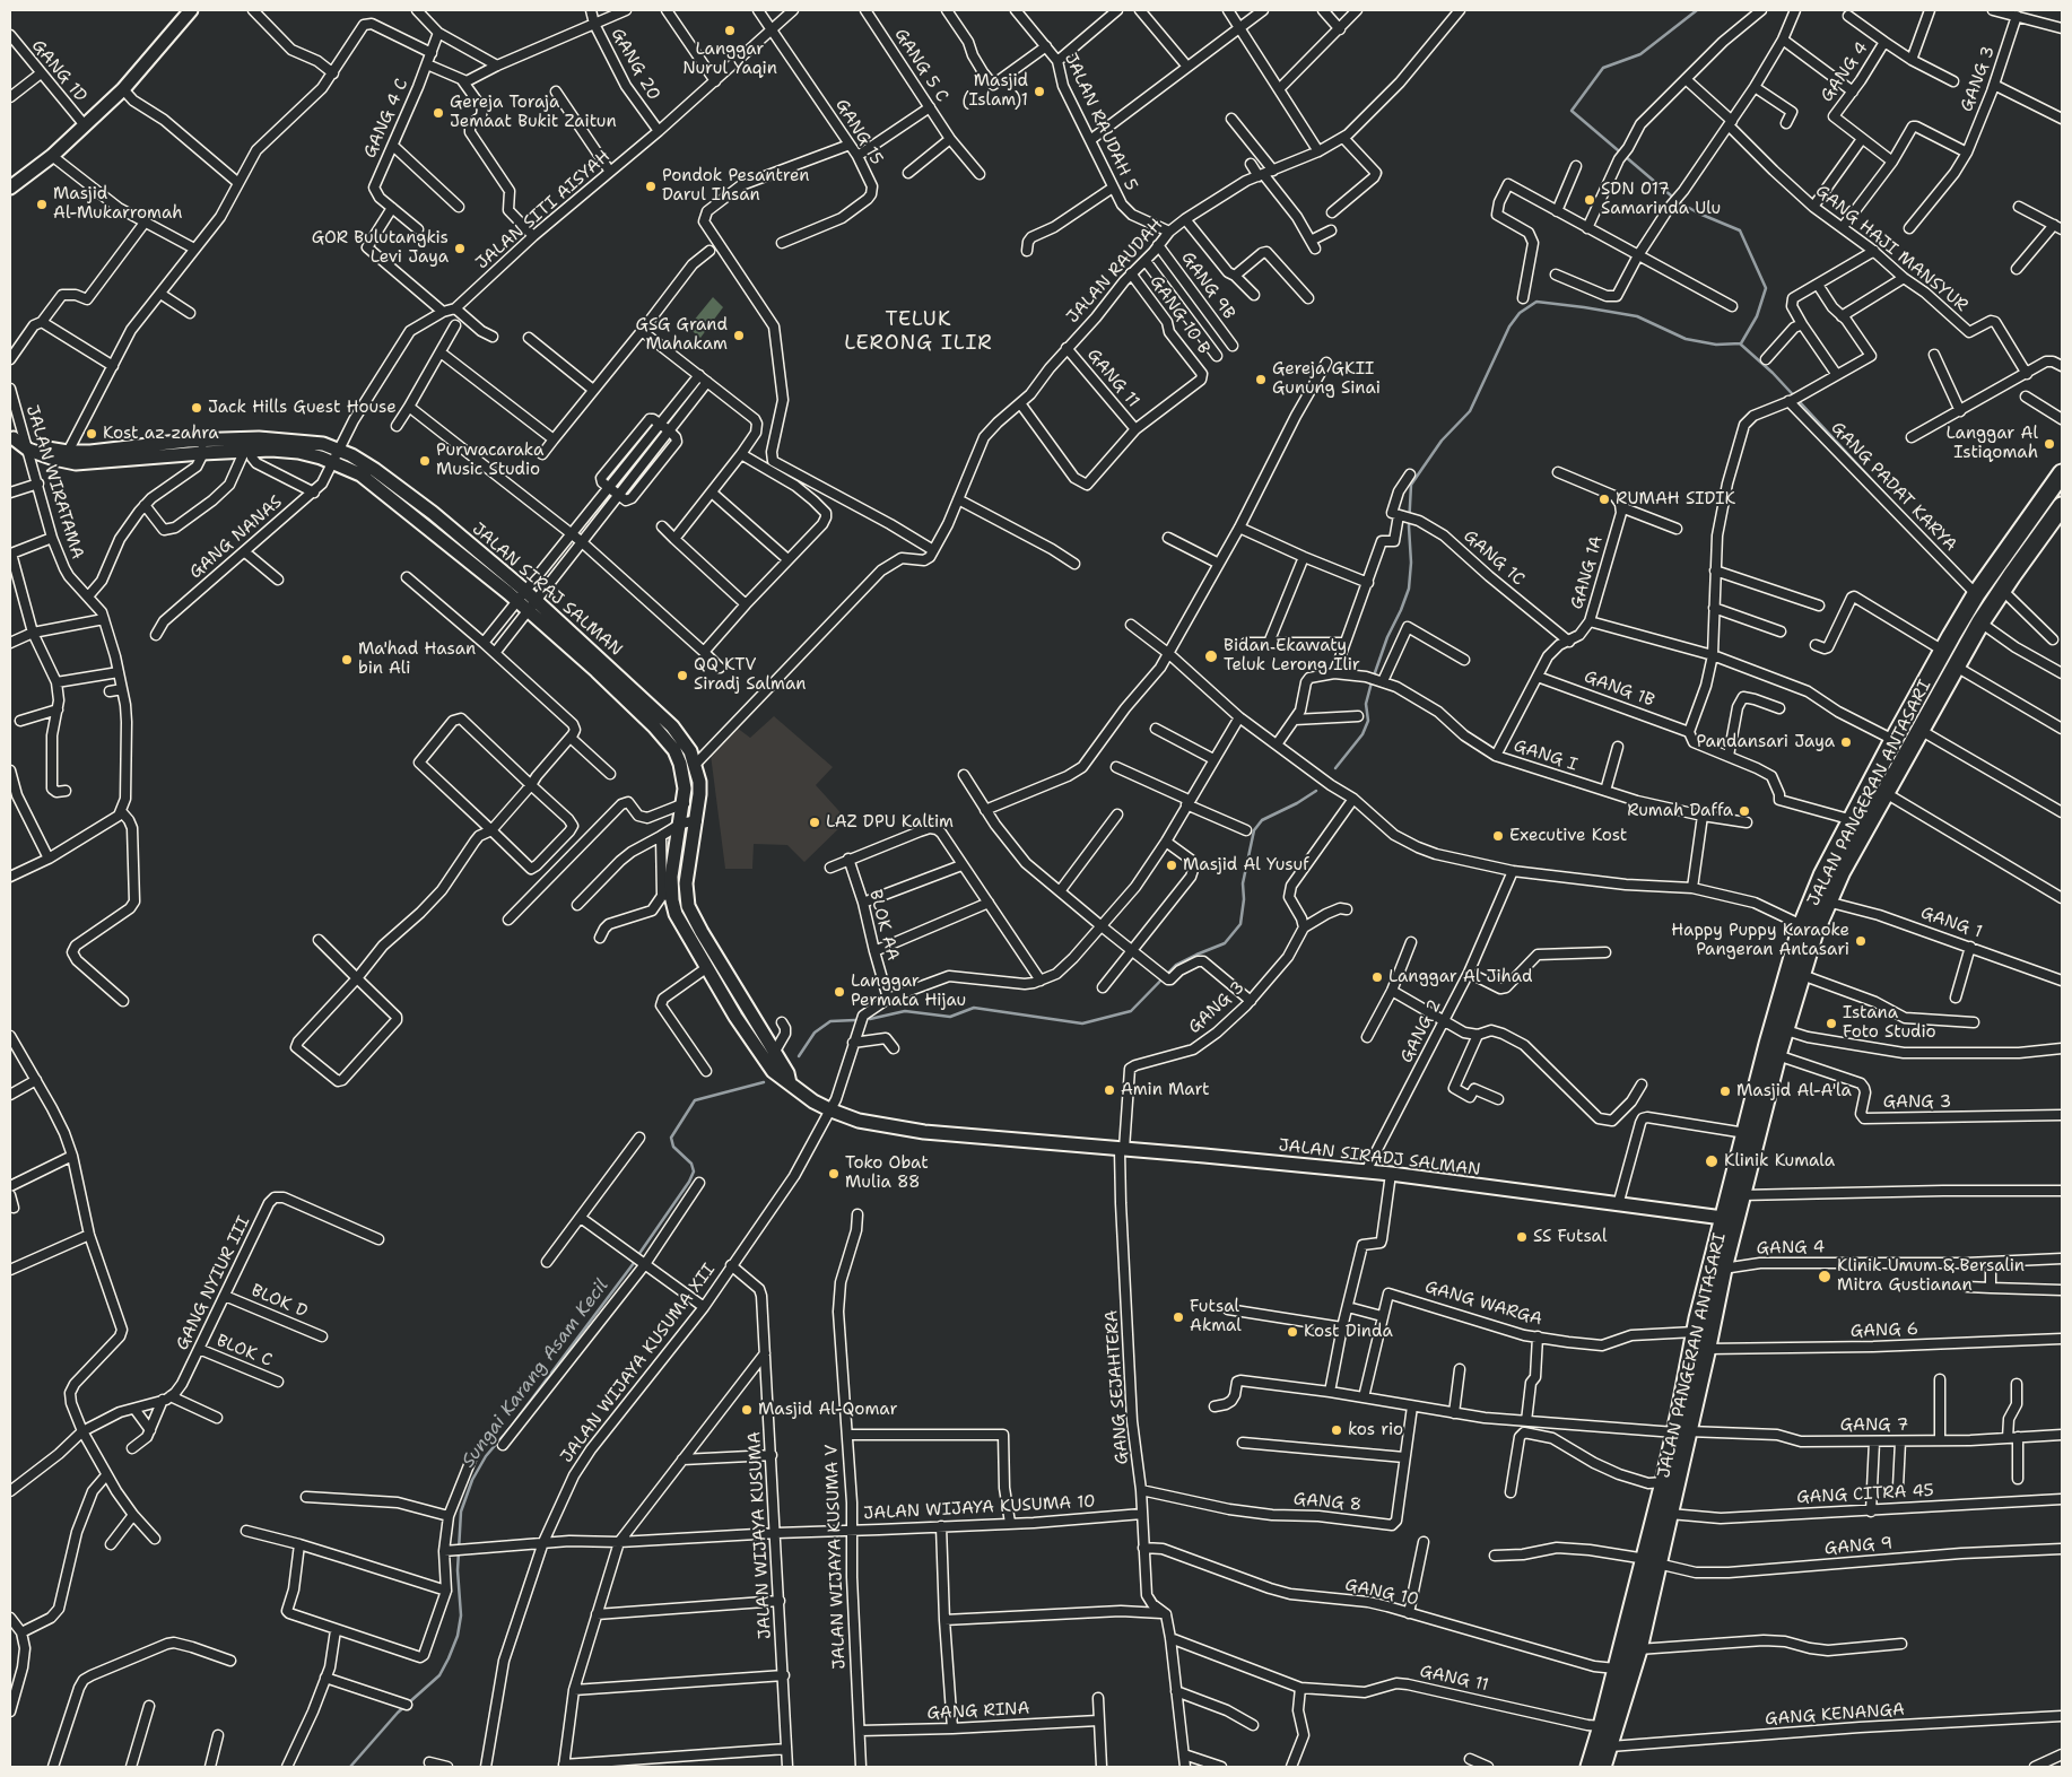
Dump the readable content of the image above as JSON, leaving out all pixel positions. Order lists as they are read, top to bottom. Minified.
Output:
{"streets":{"highway":["JALAN PANGERAN ANTASARI"],"street":["GANG 20","GANG 5 C","GANG 1D","GANG 4","GANG 3","GANG 4 C","JALAN RAUDAH 5","GANG 15","JALAN SITI AISYAH","GANG HAJI MANSYUR","JALAN RAUDAH","GANG 9B","GANG 10 B","GANG 11","JALAN WIRATAMA","GANG PADAT KARYA","GANG NANAS","GANG 1C","GANG 1A","JALAN SIRAJ SALMAN","GANG 1B","GANG I","GANG 1","BLOK AA","GANG 2","JALAN SIRADJ SALMAN","GANG NYIUR III","BLOK D","GANG WARGA","GANG 6","BLOK C","JALAN WIJAYA KUSUMA XII","GANG SEJAHTERA","GANG 7","GANG CITRA 45","GANG 8","JALAN WIJAYA KUSUMA 10","JALAN WIJAYA KUSUMA","GANG 9","JALAN WIJAYA KUSUMA V","GANG 10","GANG RINA","GANG KENANGA"]},"crossings":[["GANG 20","JALAN SITI AISYAH"],["GANG 4","JALAN PANGERAN ANTASARI"],["GANG 3","JALAN PANGERAN ANTASARI"],["GANG 3","JALAN SIRADJ SALMAN"],["GANG 3","GANG SEJAHTERA"],["JALAN RAUDAH 5","JALAN RAUDAH"],["GANG 15","JALAN SITI AISYAH"],["JALAN SITI AISYAH","GANG NANAS"],["JALAN SITI AISYAH","JALAN SIRAJ SALMAN"],["JALAN RAUDAH","GANG 9B"],["JALAN RAUDAH","GANG 10 B"],["JALAN RAUDAH","GANG 11"],["GANG 10 B","GANG 11"],["GANG 11","JALAN PANGERAN ANTASARI"],["JALAN WIRATAMA","JALAN SIRAJ SALMAN"],["GANG PADAT KARYA","JALAN PANGERAN ANTASARI"],["GANG NANAS","JALAN SIRAJ SALMAN"],["GANG 1C","GANG 1A"],["GANG 1A","GANG 1B"],["GANG 1A","GANG I"],["JALAN SIRAJ SALMAN","JALAN SIRADJ SALMAN"],["JALAN SIRAJ SALMAN","JALAN WIJAYA KUSUMA XII"],["GANG 1B","JALAN PANGERAN ANTASARI"],["JALAN PANGERAN ANTASARI","GANG 1"],["JALAN PANGERAN ANTASARI","JALAN SIRADJ SALMAN"],["JALAN PANGERAN ANTASARI","GANG WARGA"],["JALAN PANGERAN ANTASARI","GANG 6"],["JALAN PANGERAN ANTASARI","GANG 7"],["JALAN PANGERAN ANTASARI","GANG CITRA 45"],["JALAN PANGERAN ANTASARI","GANG 9"],["JALAN PANGERAN ANTASARI","GANG 10"],["JALAN PANGERAN ANTASARI","GANG KENANGA"],["BLOK AA","JALAN WIJAYA KUSUMA XII"],["GANG 2","JALAN SIRADJ SALMAN"],["JALAN SIRADJ SALMAN","GANG SEJAHTERA"],["GANG NYIUR III","BLOK D"],["GANG NYIUR III","BLOK C"],["JALAN WIJAYA KUSUMA XII","JALAN WIJAYA KUSUMA 10"],["JALAN WIJAYA KUSUMA XII","JALAN WIJAYA KUSUMA"],["GANG SEJAHTERA","GANG 8"],["GANG SEJAHTERA","JALAN WIJAYA KUSUMA 10"],["GANG SEJAHTERA","GANG 10"],["JALAN WIJAYA KUSUMA 10","JALAN WIJAYA KUSUMA"],["JALAN WIJAYA KUSUMA 10","JALAN WIJAYA KUSUMA V"],["JALAN WIJAYA KUSUMA V","GANG RINA"]],"districts":["TELUK LERONG ILIR"],"water":["Sungai Karang Asam Kecil"],"places":["Langgar Nurul Yaqin","Masjid (Islam)1","Gereja Toraja Jemaat Bukit Zaitun","Pondok Pesantren Darul Ihsan","SDN 017 Samarinda Ulu","Masjid Al-Mukarromah","GOR Bulutangkis Levi Jaya","GSG Grand Mahakam","Gereja GKII Gunung Sinai","Jack Hills Guest House","Kost az zahra","Langgar Al Istiqomah","Purwacaraka Music Studio","RUMAH SIDIK","Bidan Ekawaty Teluk Lerong Ilir","Ma'had Hasan bin Ali","QQ KTV Siradj Salman","Pandansari Jaya","Rumah Daffa","LAZ DPU Kaltim","Executive Kost","Masjid Al Yusuf","Happy Puppy Karaoke Pangeran Antasari","Langgar Al Jihad","Langgar Permata Hijau","Istana Foto Studio","Amin Mart","Masjid Al-A'la","Klinik Kumala","Toko Obat Mulia 88","SS Futsal","Klinik Umum & Bersalin Mitra Gustianan","Futsal Akmal","Kost Dinda","Masjid Al-Qomar","kos rio"]}
